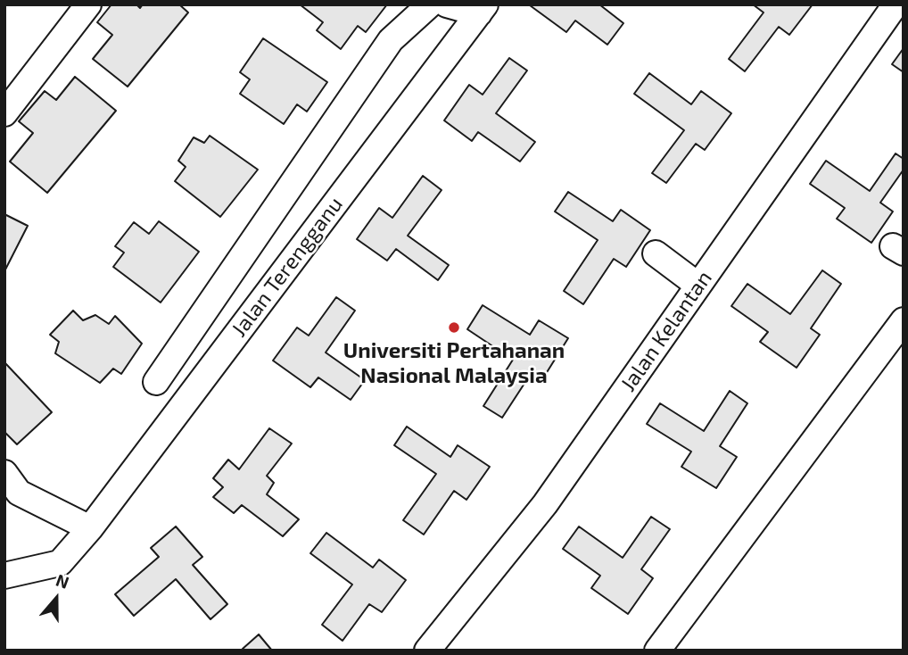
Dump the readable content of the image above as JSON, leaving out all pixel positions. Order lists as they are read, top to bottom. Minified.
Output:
{"streets":{"street":["Jalan Terengganu","Jalan Kelantan"]},"places":["Universiti Pertahanan Nasional Malaysia"],"north":"top"}
